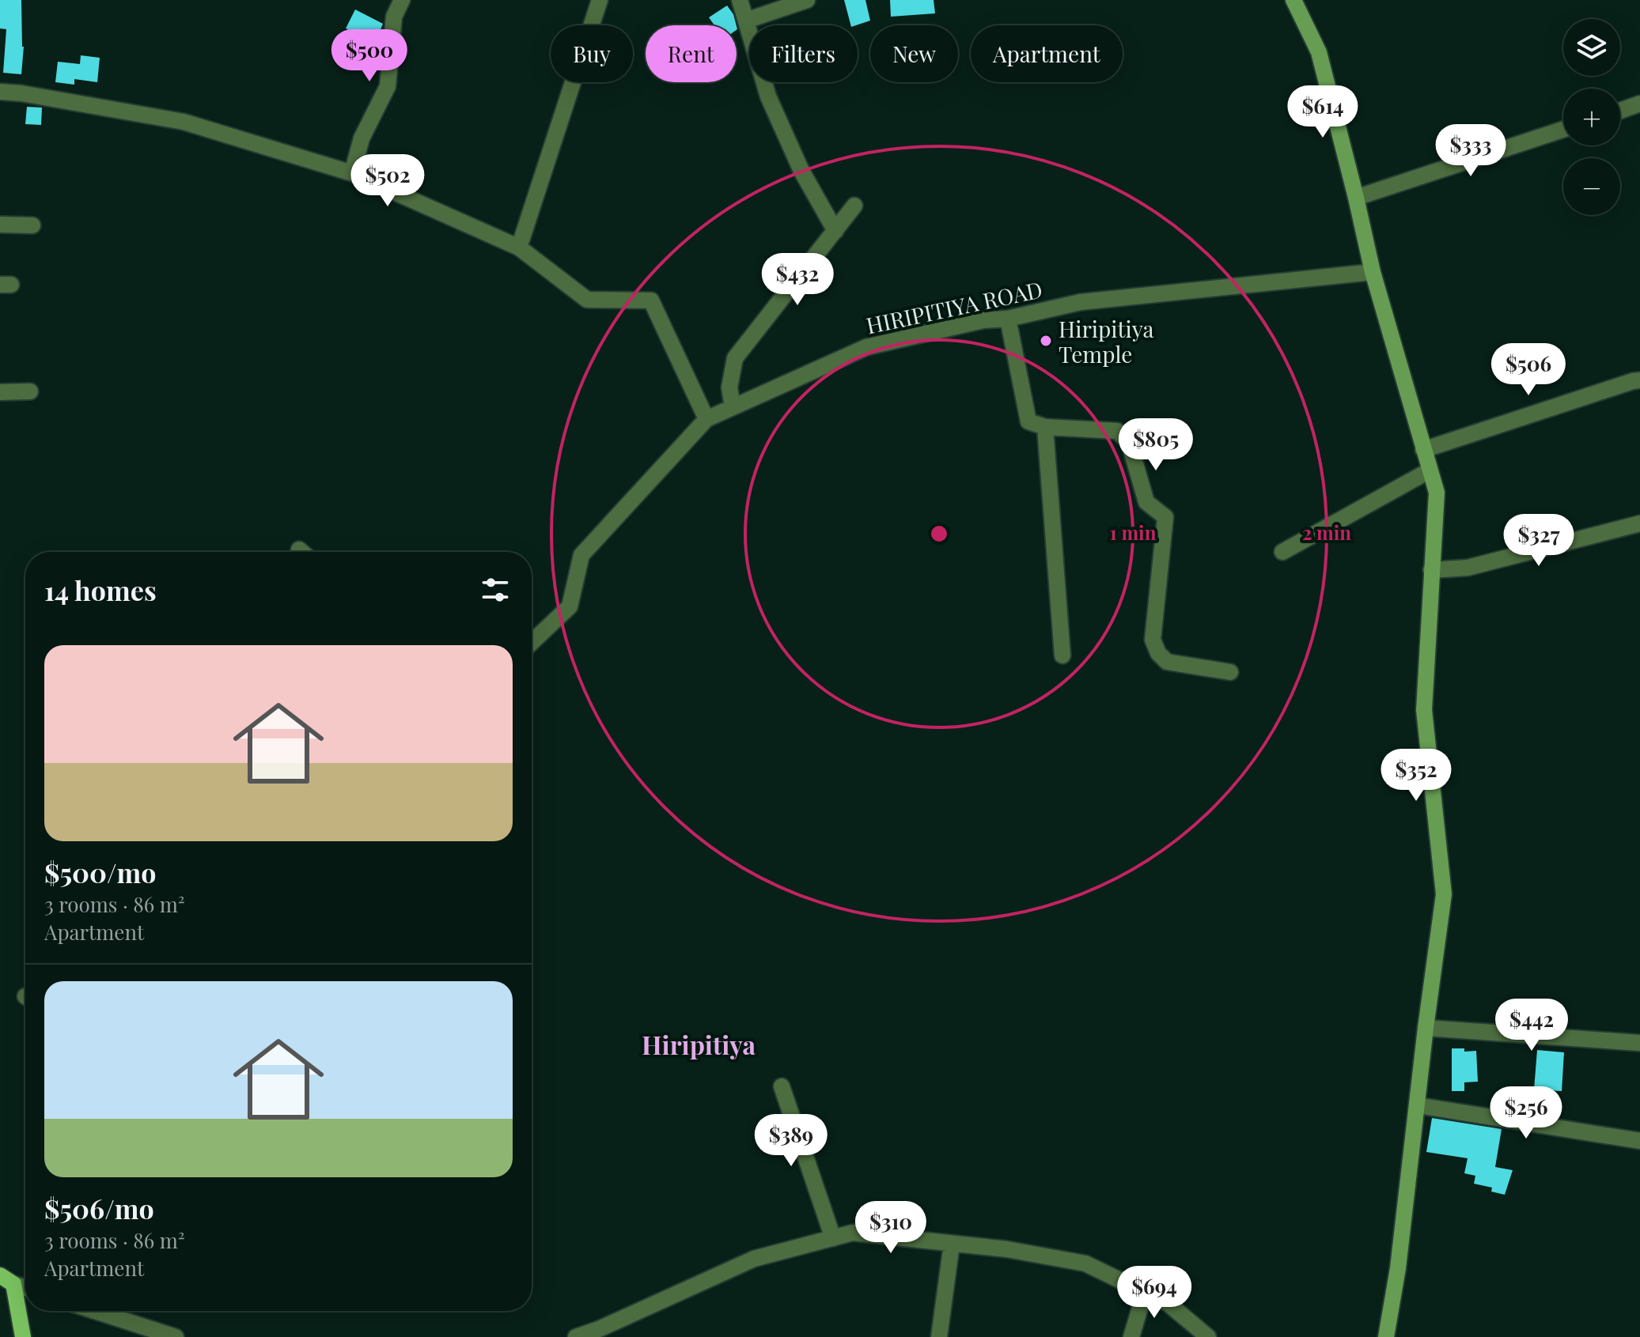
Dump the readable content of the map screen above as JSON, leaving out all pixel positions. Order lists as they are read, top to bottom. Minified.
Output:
{"streets":{"street":["HIRIPITIYA ROAD"]},"districts":["Hiripitiya"],"places":["Hiripitiya Temple"],"page":{"map_buttons":["+","−"],"chip":["Buy","Rent","Filters","New","Apartment"],"price":["$500","$614","$333","$502","$432","$506","$805","$327","$352","$442","$256","$389","$310","$694"],"heading":"14 homes","list":[{"name":"$500/mo","note":"3 rooms · 86 m² · Apartment"},{"name":"$506/mo","note":"3 rooms · 86 m² · Apartment"}]},"rings":["1 min","2 min"]}
